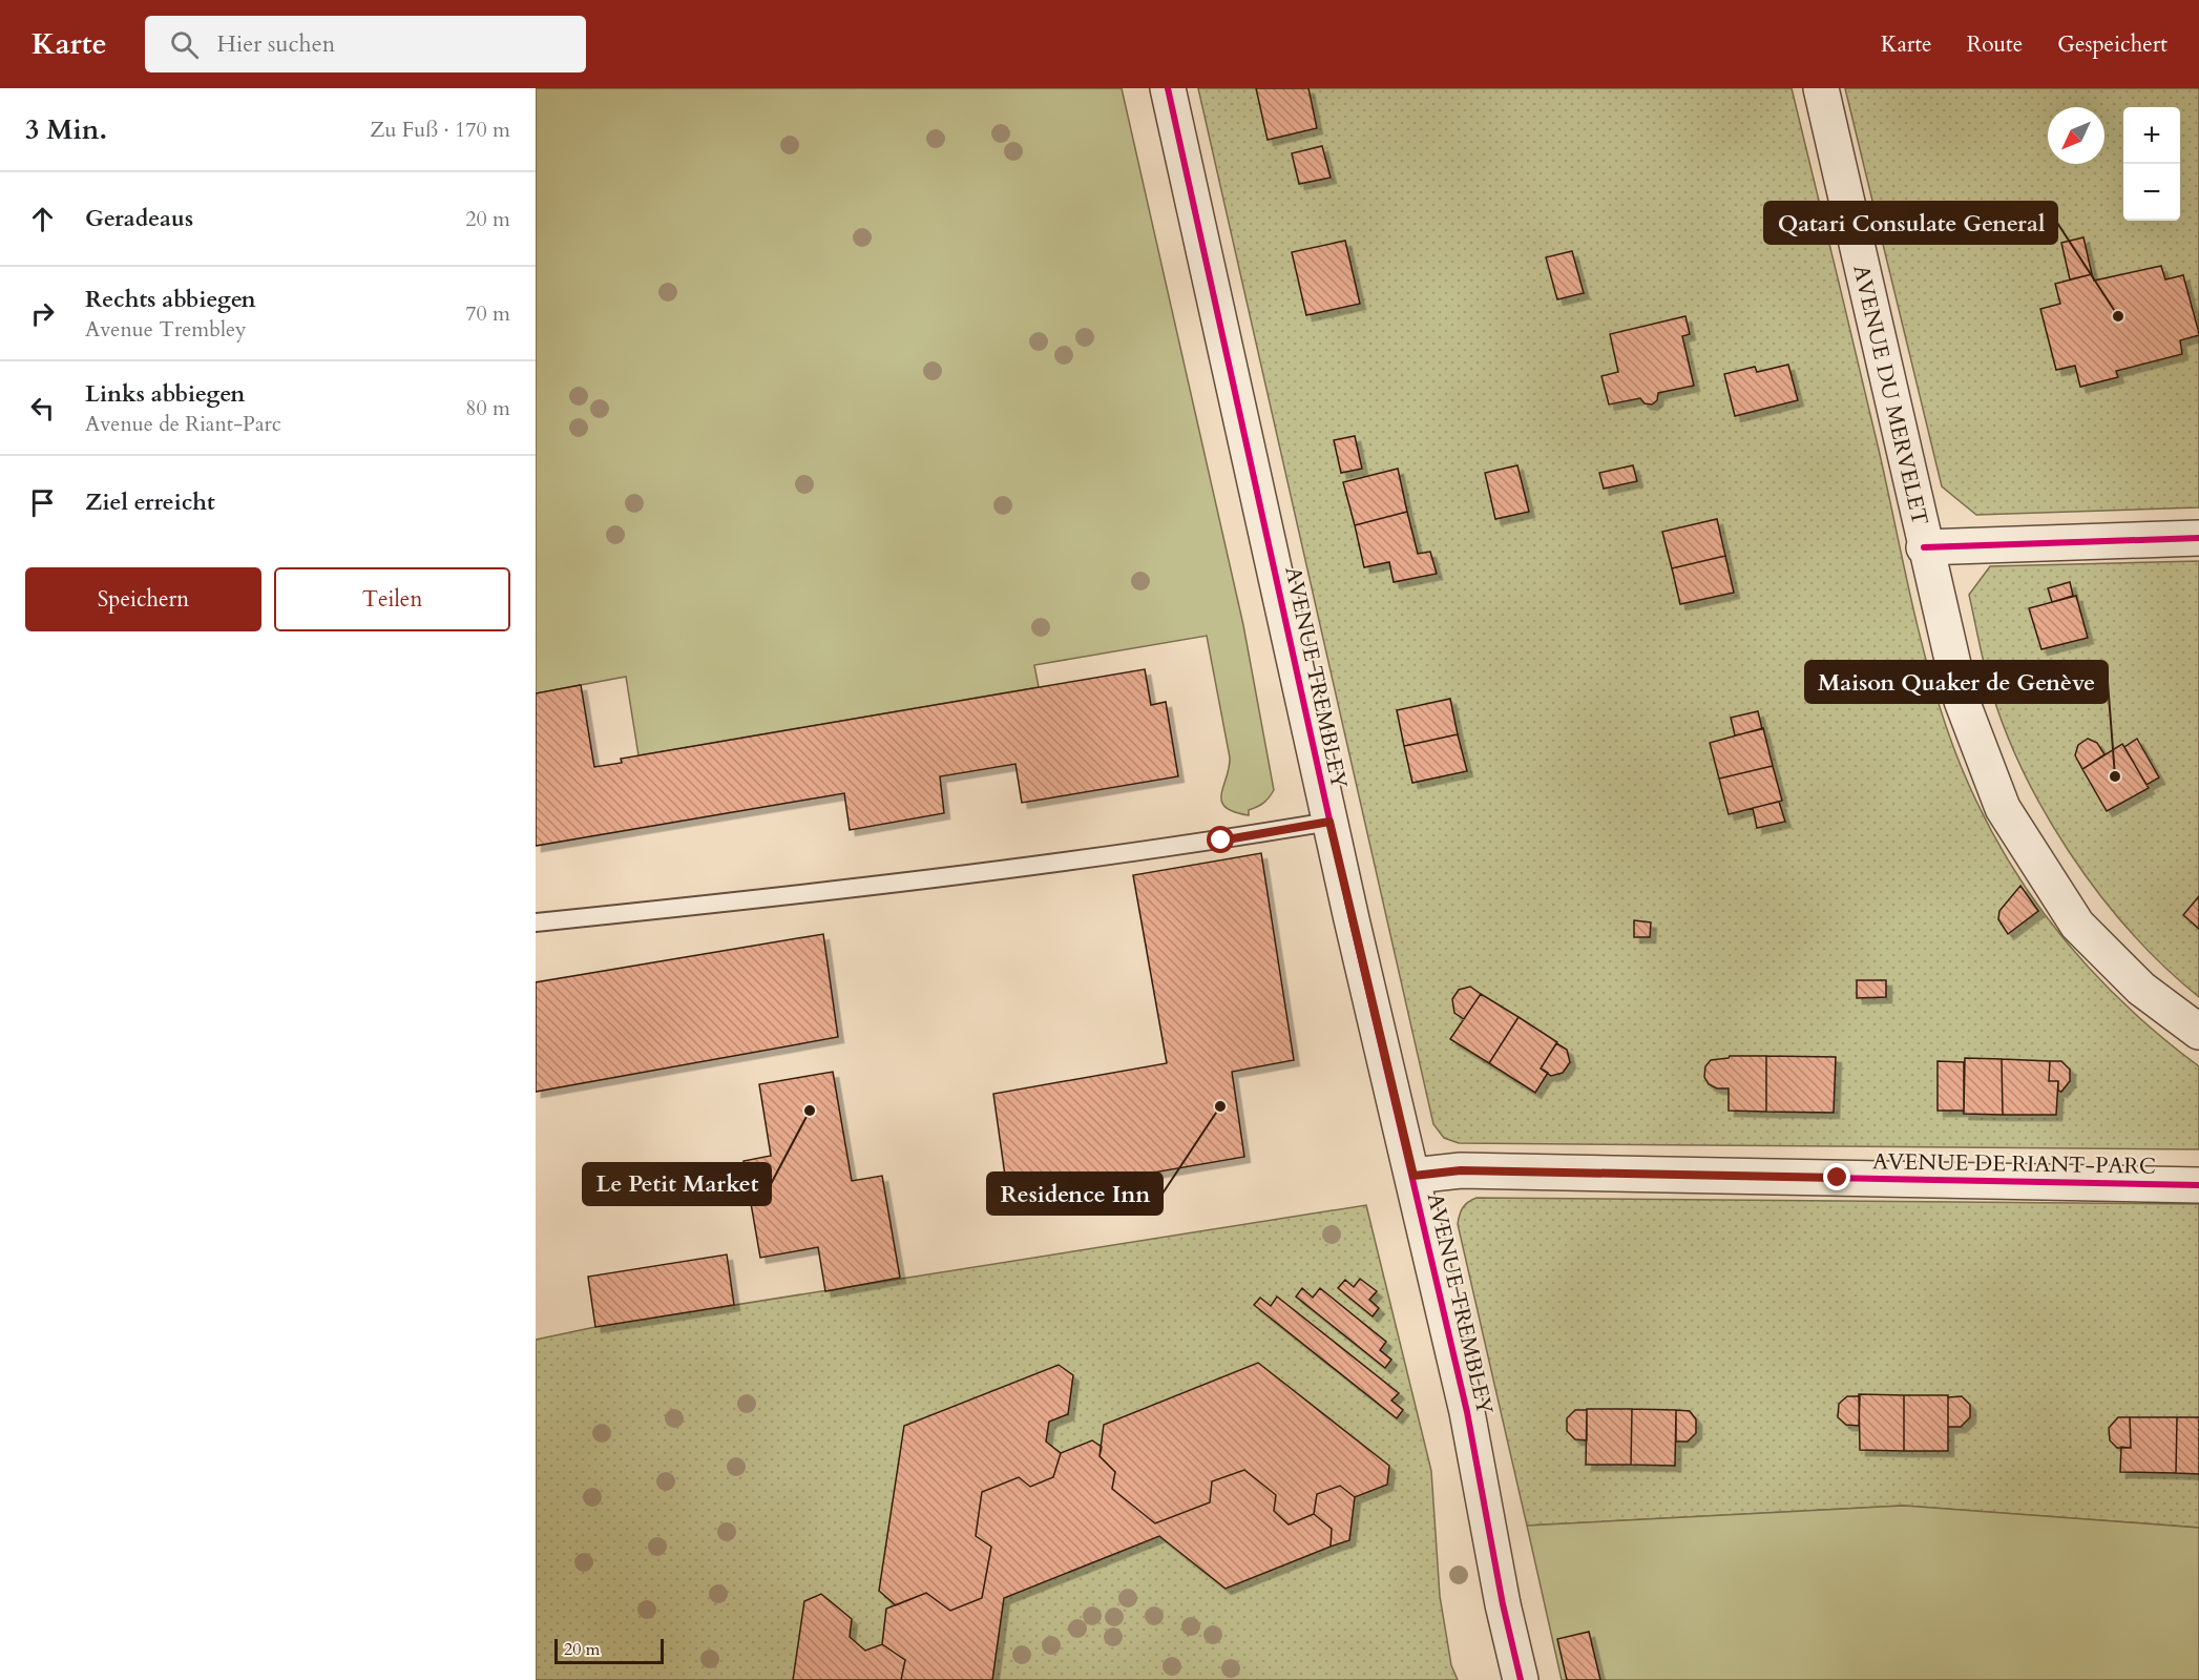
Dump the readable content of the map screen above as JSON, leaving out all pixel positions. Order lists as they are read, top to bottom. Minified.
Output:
{"streets":{"street":["AVENUE DU MERVELET","AVENUE TREMBLEY","AVENUE DE RIANT-PARC"]},"crossings":[["AVENUE TREMBLEY","AVENUE DE RIANT-PARC"]],"places":["Qatari Consulate General","Maison Quaker de Genève","Residence Inn","Le Petit Market"],"scale_bar":"20 m","north":"bottom left","page":{"header":"Karte","search":"Hier suchen","nav":["Karte","Route","Gespeichert"],"heading":["3 Min.","Zu Fuß · 170 m"],"map_buttons":["+","−"],"list":[["Geradeaus","20 m"],["Rechts abbiegen","Avenue Trembley","70 m"],["Links abbiegen","Avenue de Riant-Parc","80 m"],"Ziel erreicht"],"buttons":["Speichern","Teilen"],"scale":"20 m"}}
